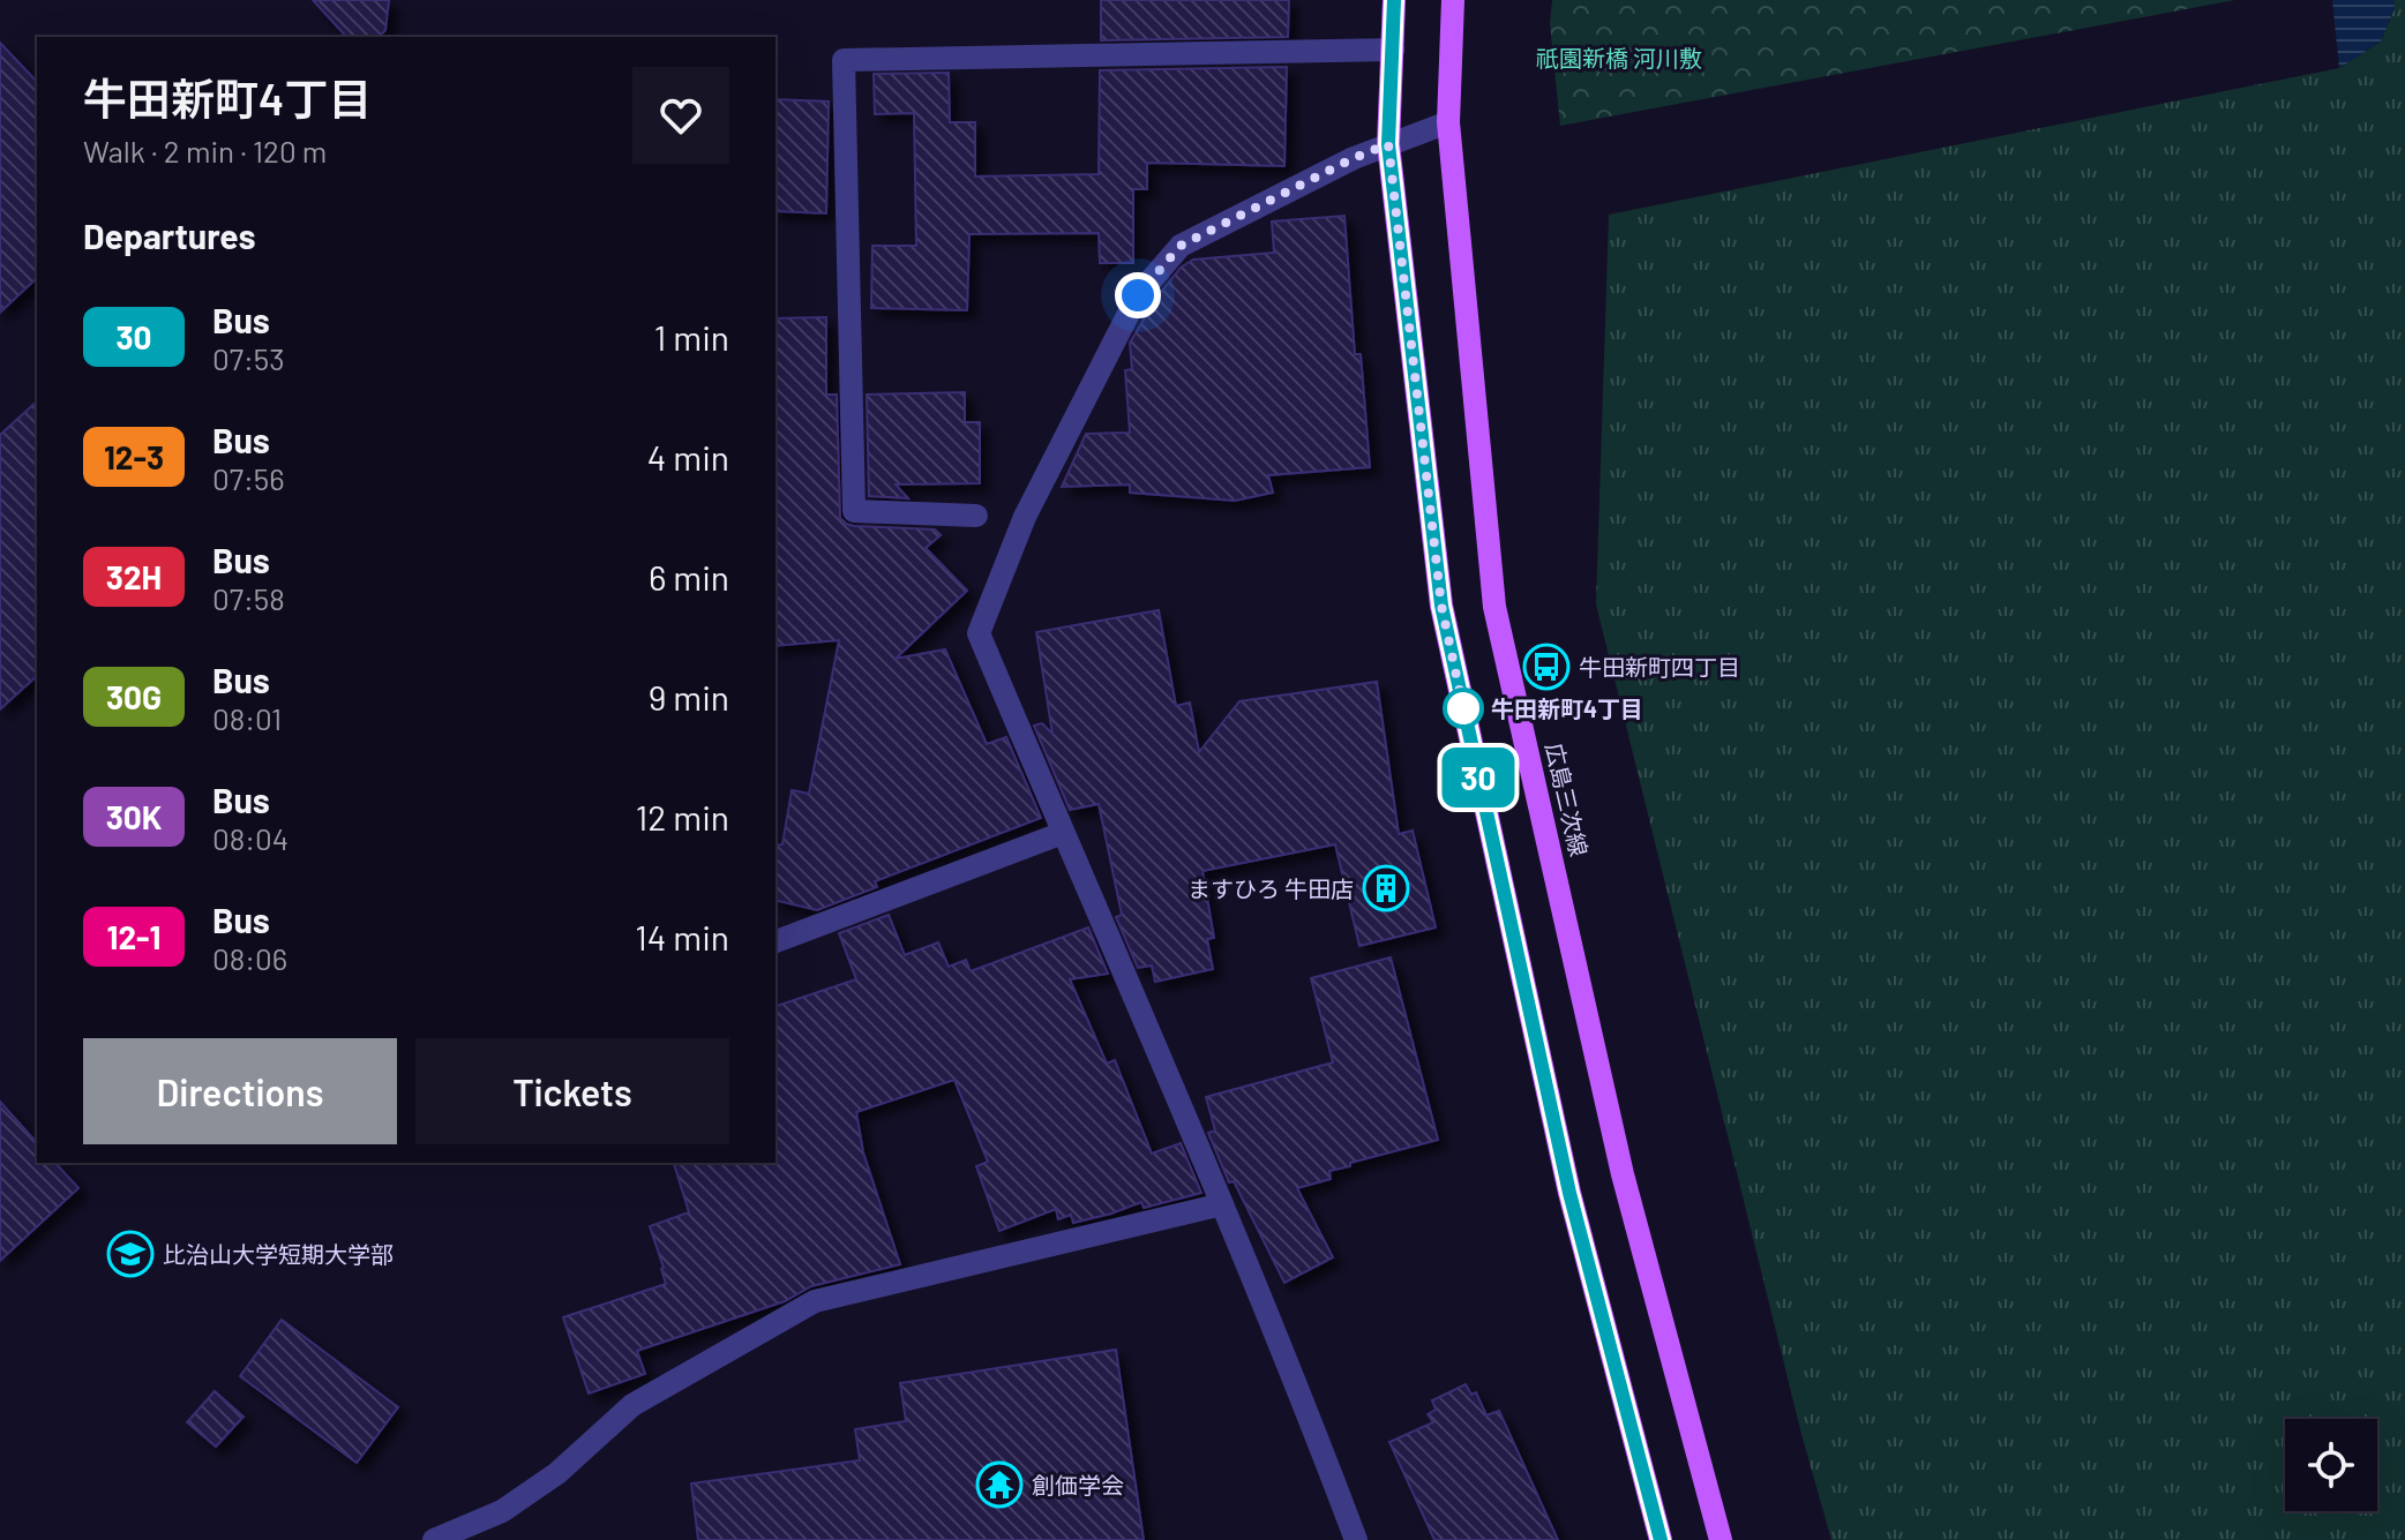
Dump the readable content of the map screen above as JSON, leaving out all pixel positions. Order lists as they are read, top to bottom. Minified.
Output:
{"streets":{"main road":["広島三次線"]},"parks":["祇園新橋 河川敷"],"places":{"bus stop":["牛田新町四丁目"],"other":["牛田新町4丁目"],"building":["ますひろ 牛田店"],"school or university":["比治山大学短期大学部"],"temple":["創価学会"]},"lines":["bus line 30"],"page":{"on_map":"30","heading":[["牛田新町4丁目","Walk · 2 min · 120 m"],"Departures"],"list":[{"mark":"30","name":"Bus","note":"07:53","value":"1 min"},{"mark":"12-3","name":"Bus","note":"07:56","value":"4 min"},{"mark":"32H","name":"Bus","note":"07:58","value":"6 min"},{"mark":"30G","name":"Bus","note":"08:01","value":"9 min"},{"mark":"30K","name":"Bus","note":"08:04","value":"12 min"},{"mark":"12-1","name":"Bus","note":"08:06","value":"14 min"}],"buttons":["Directions","Tickets"]}}
